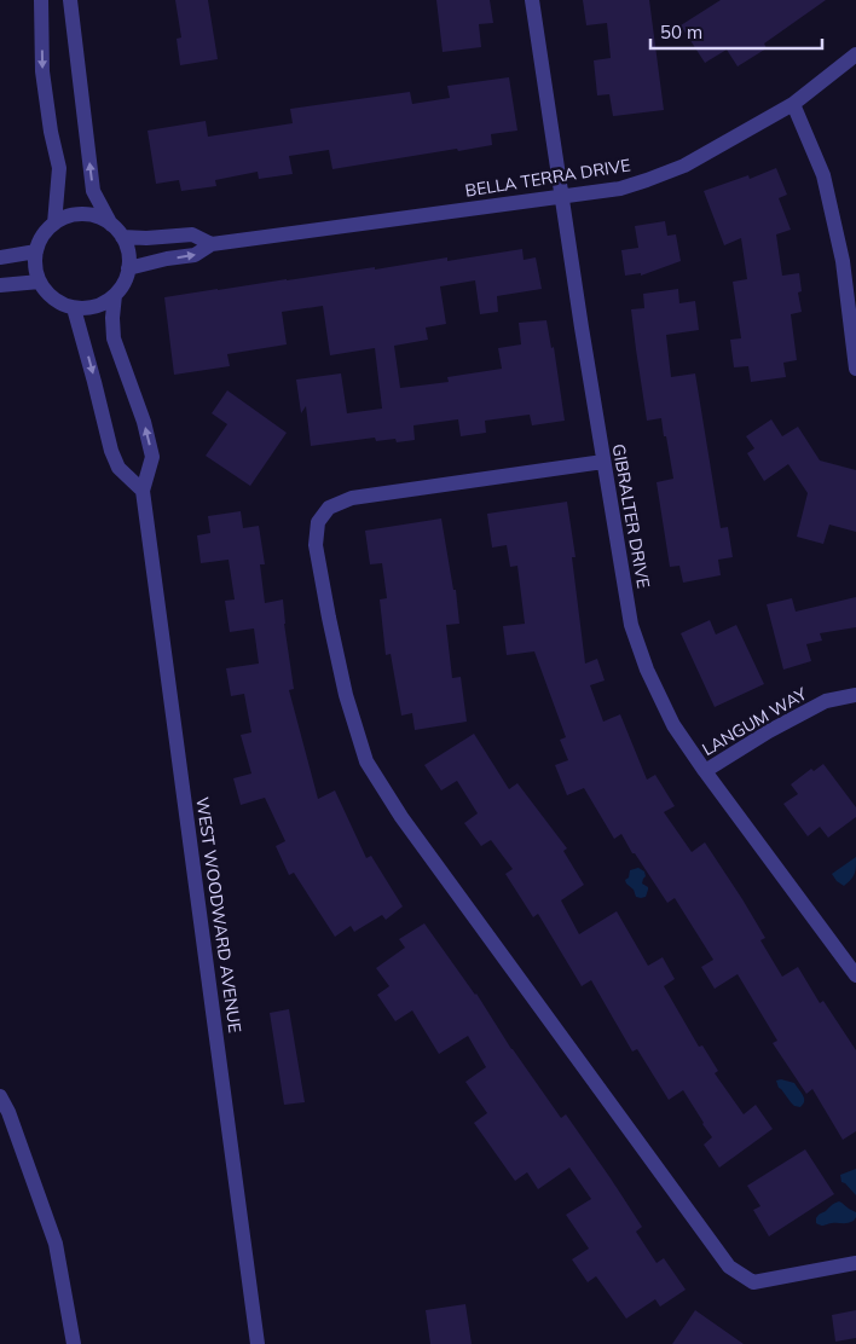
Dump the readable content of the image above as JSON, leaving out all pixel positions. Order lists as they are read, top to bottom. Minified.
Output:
{"streets":{"street":["BELLA TERRA DRIVE","GIBRALTER DRIVE","LANGUM WAY","WEST WOODWARD AVENUE"]},"crossings":[["BELLA TERRA DRIVE","GIBRALTER DRIVE"],["BELLA TERRA DRIVE","WEST WOODWARD AVENUE"],["GIBRALTER DRIVE","LANGUM WAY"]],"scale_bar":"50 m"}
